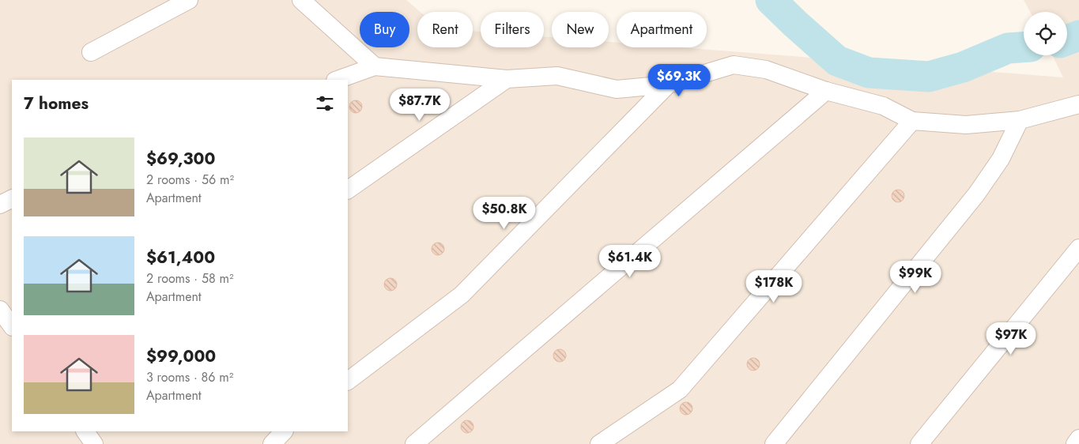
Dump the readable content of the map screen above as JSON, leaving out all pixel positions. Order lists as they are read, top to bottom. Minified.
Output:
{"page":{"chip":["Buy","Rent","Filters","New","Apartment"],"price":["$69.3K","$87.7K","$50.8K","$61.4K","$99K","$178K","$97K"],"heading":"7 homes","list":[{"name":"$69,300","note":"2 rooms · 56 m² · Apartment"},{"name":"$61,400","note":"2 rooms · 58 m² · Apartment"},{"name":"$99,000","note":"3 rooms · 86 m² · Apartment"}]}}
